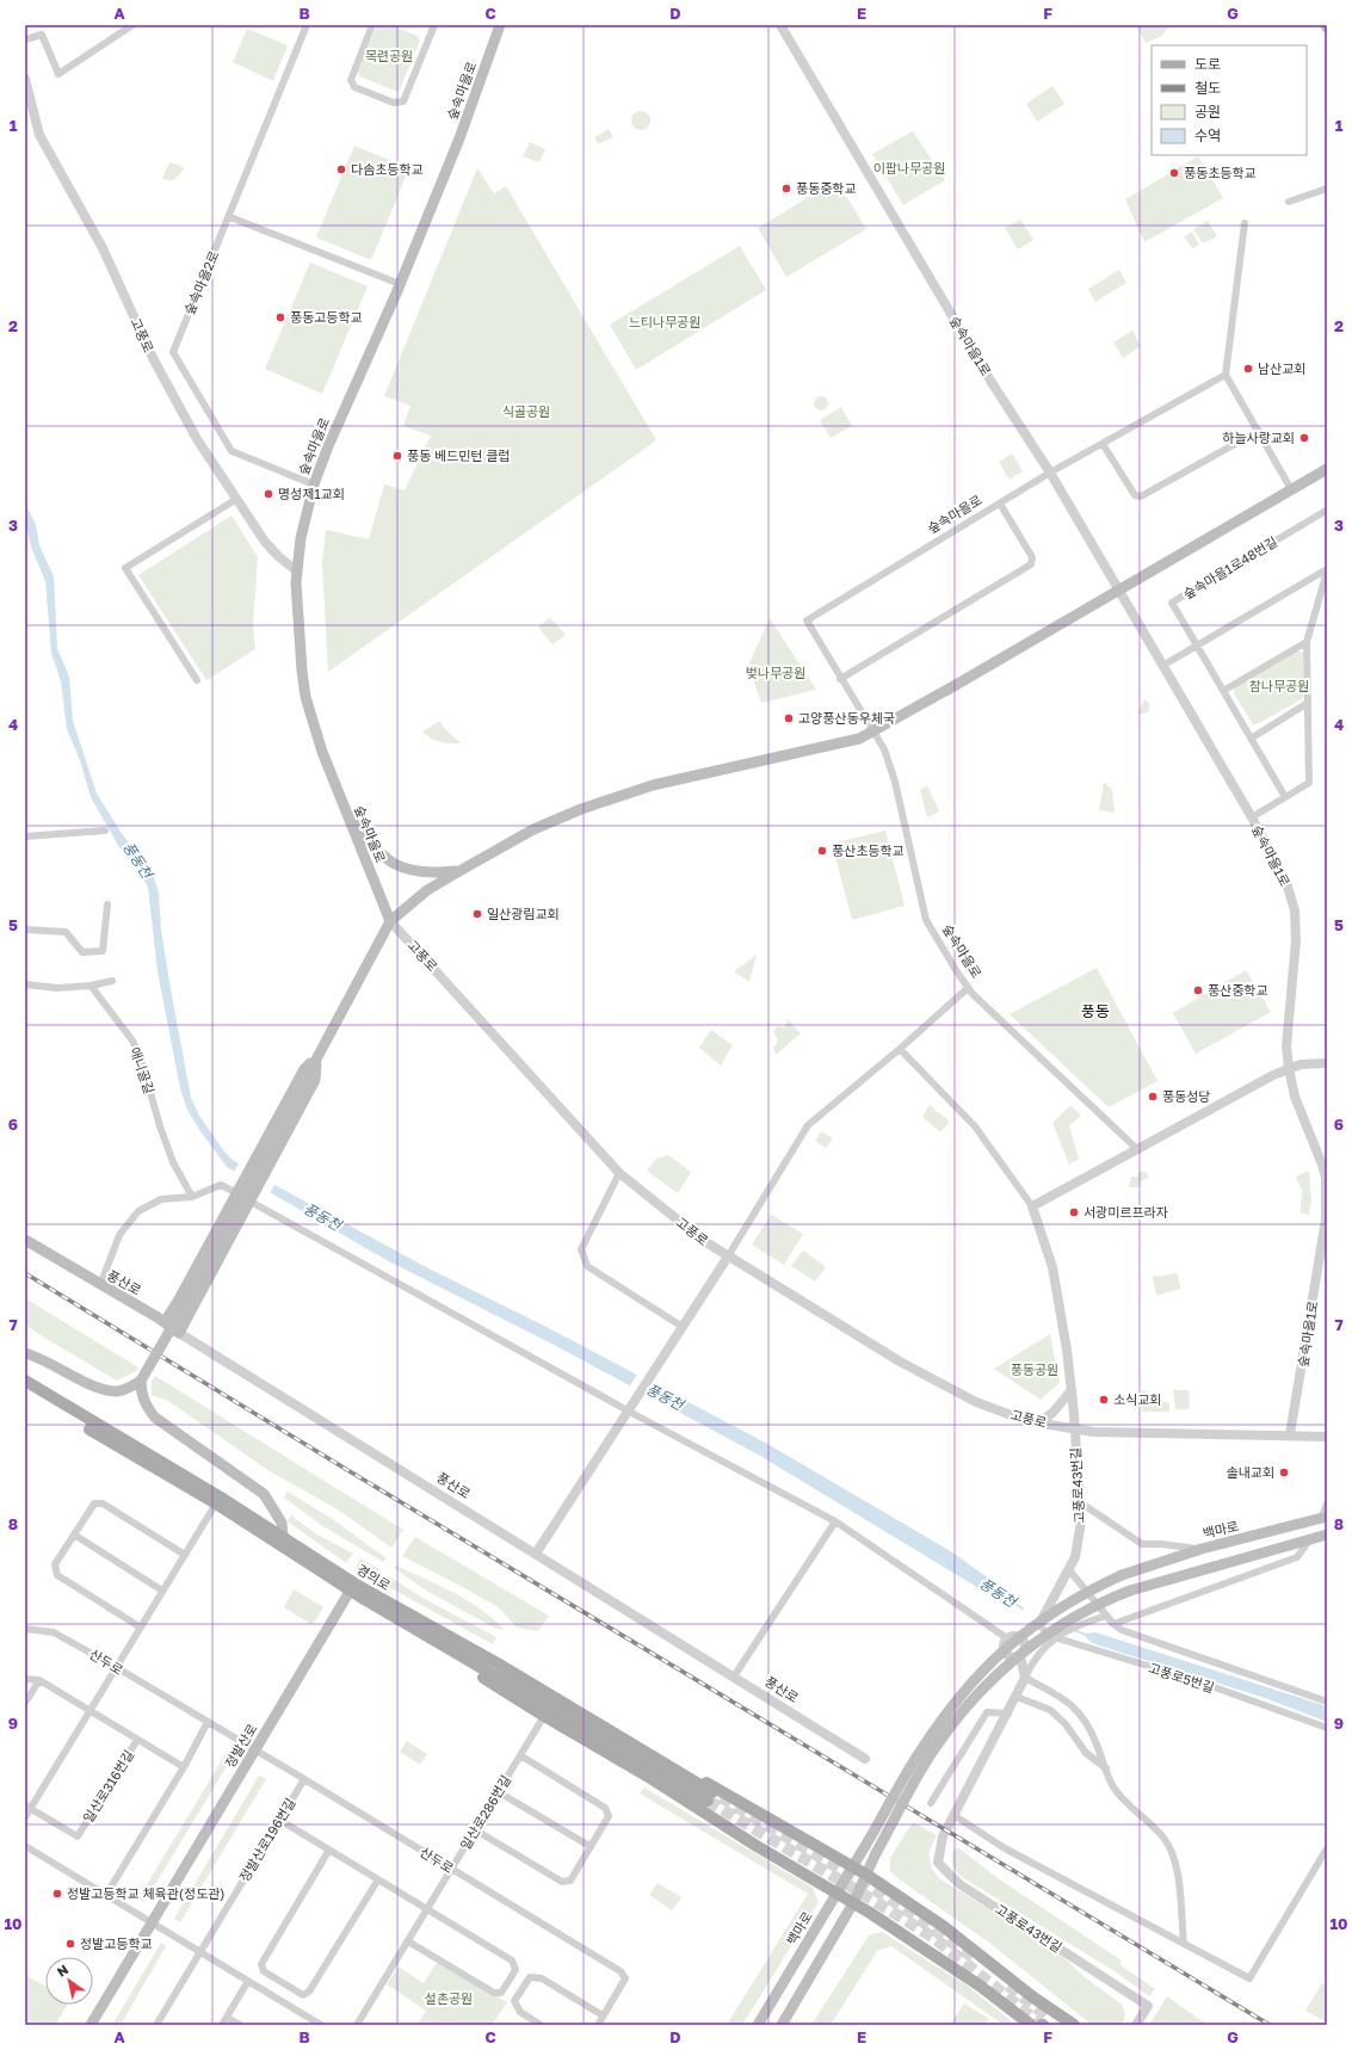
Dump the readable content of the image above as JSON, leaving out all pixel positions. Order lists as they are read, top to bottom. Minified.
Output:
{"streets":{"main road":["숲속마을로","풍산로","백마로","경의로","정발산로"],"street":["숲속마을2로","고풍로","숲속마을1로","숲속마을1로48번길","애니골길","고풍로43번길","산두로","고풍로5번길","일산로316번길","일산로286번길","정발산로196번길"]},"crossings":[["숲속마을로","숲속마을2로"],["숲속마을로","고풍로"],["고풍로","숲속마을1로"],["고풍로","고풍로43번길"],["고풍로43번길","고풍로5번길"],["경의로","정발산로"],["산두로","정발산로"],["산두로","일산로286번길"],["산두로","정발산로196번길"]],"districts":["풍동"],"water":["풍동천"],"parks":["목련공원","이팝나무공원","느티나무공원","식골공원","벚나무공원","참나무공원","풍동공원","설촌공원"],"places":["다솜초등학교","풍동초등학교","풍동중학교","풍동고등학교","남산교회","하늘사랑교회","풍동 베드민턴 클럽","명성제1교회","고양풍산동우체국","풍산초등학교","일산광림교회","풍산중학교","풍동성당","서광미르프라자","소식교회","솔내교회","정발고등학교 체육관(정도관)","정발고등학교"],"legend":["도로","철도","공원","수역"],"north":"top left","grid":{"columns":["A","B","C","D","E","F","G"],"rows":["1","2","3","4","5","6","7","8","9","10"]}}
